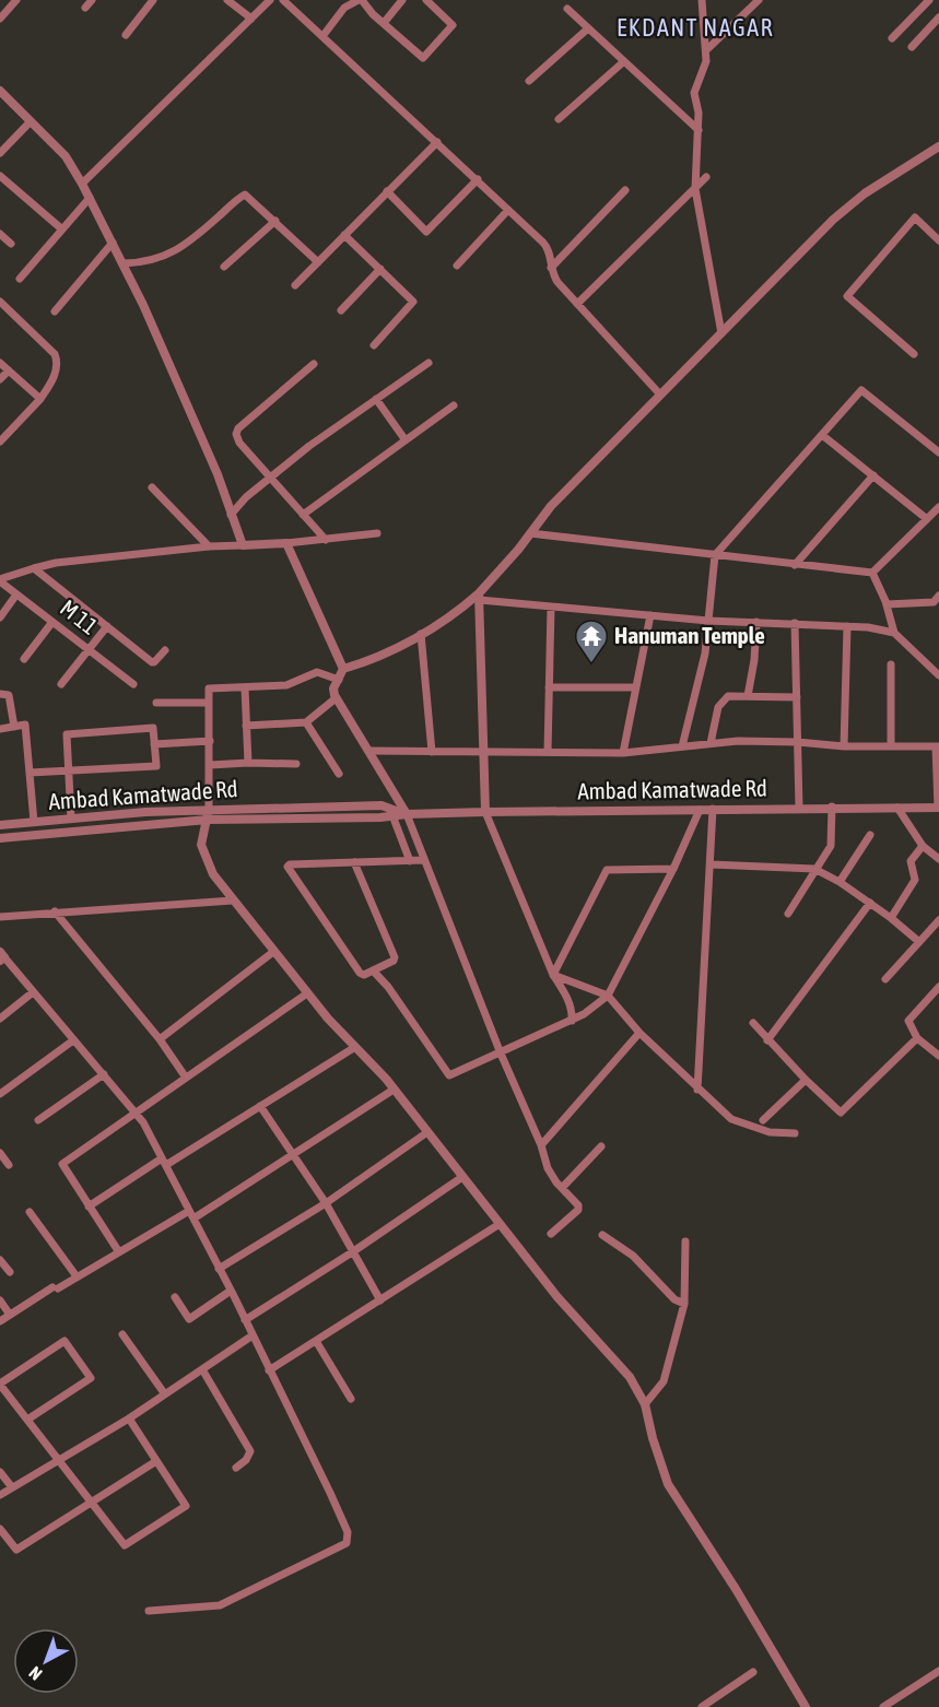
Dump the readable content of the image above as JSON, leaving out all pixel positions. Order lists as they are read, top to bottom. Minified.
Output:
{"streets":{"street":["M 11","Ambad Kamatwade Rd"]},"districts":["EKDANT NAGAR"],"places":{"temple":["Hanuman Temple"]},"north":"bottom left"}
